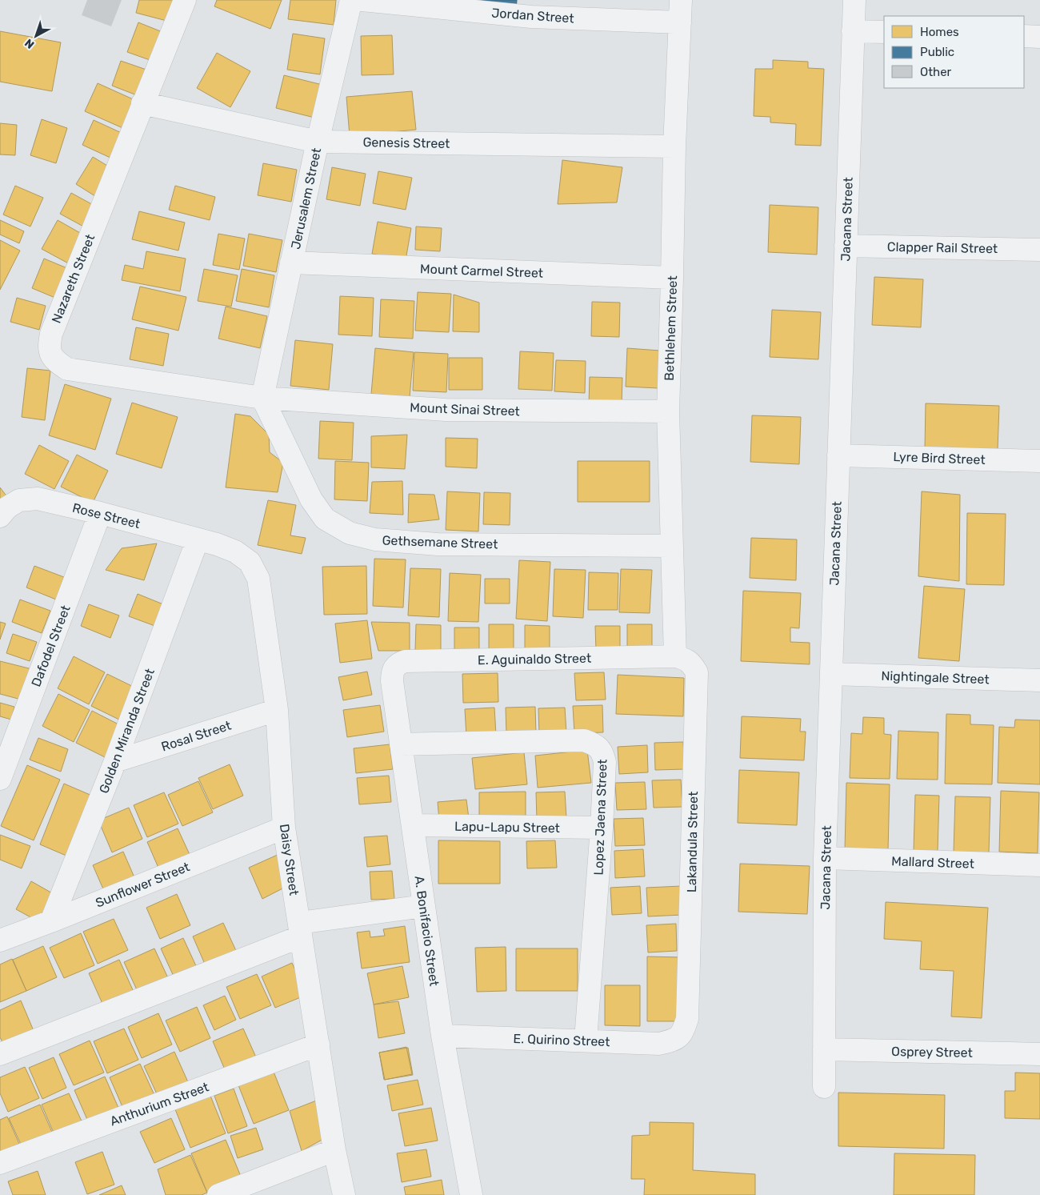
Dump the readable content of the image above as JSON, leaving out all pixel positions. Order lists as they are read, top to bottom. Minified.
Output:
{"streets":{"street":["Jordan Street","Genesis Street","Jerusalem Street","Jacana Street","Clapper Rail Street","Mount Carmel Street","Nazareth Street","Bethlehem Street","Mount Sinai Street","Lyre Bird Street","Rose Street","Gethsemane Street","Dafodel Street","E. Aguinaldo Street","Nightingale Street","Golden Miranda Street","Rosal Street","Lopez Jaena Street","Lapu-Lapu Street","Lakandula Street","Daisy Street","Mallard Street","Sunflower Street","A. Bonifacio Street","E. Quirino Street","Osprey Street","Anthurium Street"]},"crossings":[["Jordan Street","Bethlehem Street"],["Genesis Street","Jerusalem Street"],["Genesis Street","Nazareth Street"],["Genesis Street","Bethlehem Street"],["Jerusalem Street","Mount Carmel Street"],["Jerusalem Street","Nazareth Street"],["Jerusalem Street","Mount Sinai Street"],["Jerusalem Street","Gethsemane Street"],["Jacana Street","Clapper Rail Street"],["Jacana Street","Lyre Bird Street"],["Jacana Street","Nightingale Street"],["Jacana Street","Mallard Street"],["Jacana Street","Osprey Street"],["Mount Carmel Street","Bethlehem Street"],["Nazareth Street","Mount Sinai Street"],["Nazareth Street","Gethsemane Street"],["Bethlehem Street","Mount Sinai Street"],["Bethlehem Street","Gethsemane Street"],["Bethlehem Street","E. Aguinaldo Street"],["Bethlehem Street","Lakandula Street"],["Mount Sinai Street","Gethsemane Street"],["Rose Street","Dafodel Street"],["Rose Street","Golden Miranda Street"],["Rose Street","Daisy Street"],["E. Aguinaldo Street","Lakandula Street"],["E. Aguinaldo Street","A. Bonifacio Street"],["Golden Miranda Street","Rosal Street"],["Golden Miranda Street","Daisy Street"],["Golden Miranda Street","Sunflower Street"],["Rosal Street","Daisy Street"],["Lopez Jaena Street","Lapu-Lapu Street"],["Lopez Jaena Street","A. Bonifacio Street"],["Lopez Jaena Street","E. Quirino Street"],["Lapu-Lapu Street","A. Bonifacio Street"],["Lakandula Street","E. Quirino Street"],["Daisy Street","Sunflower Street"],["Daisy Street","Anthurium Street"],["A. Bonifacio Street","E. Quirino Street"]],"legend":["Homes","Public","Other"],"north":"bottom left"}
